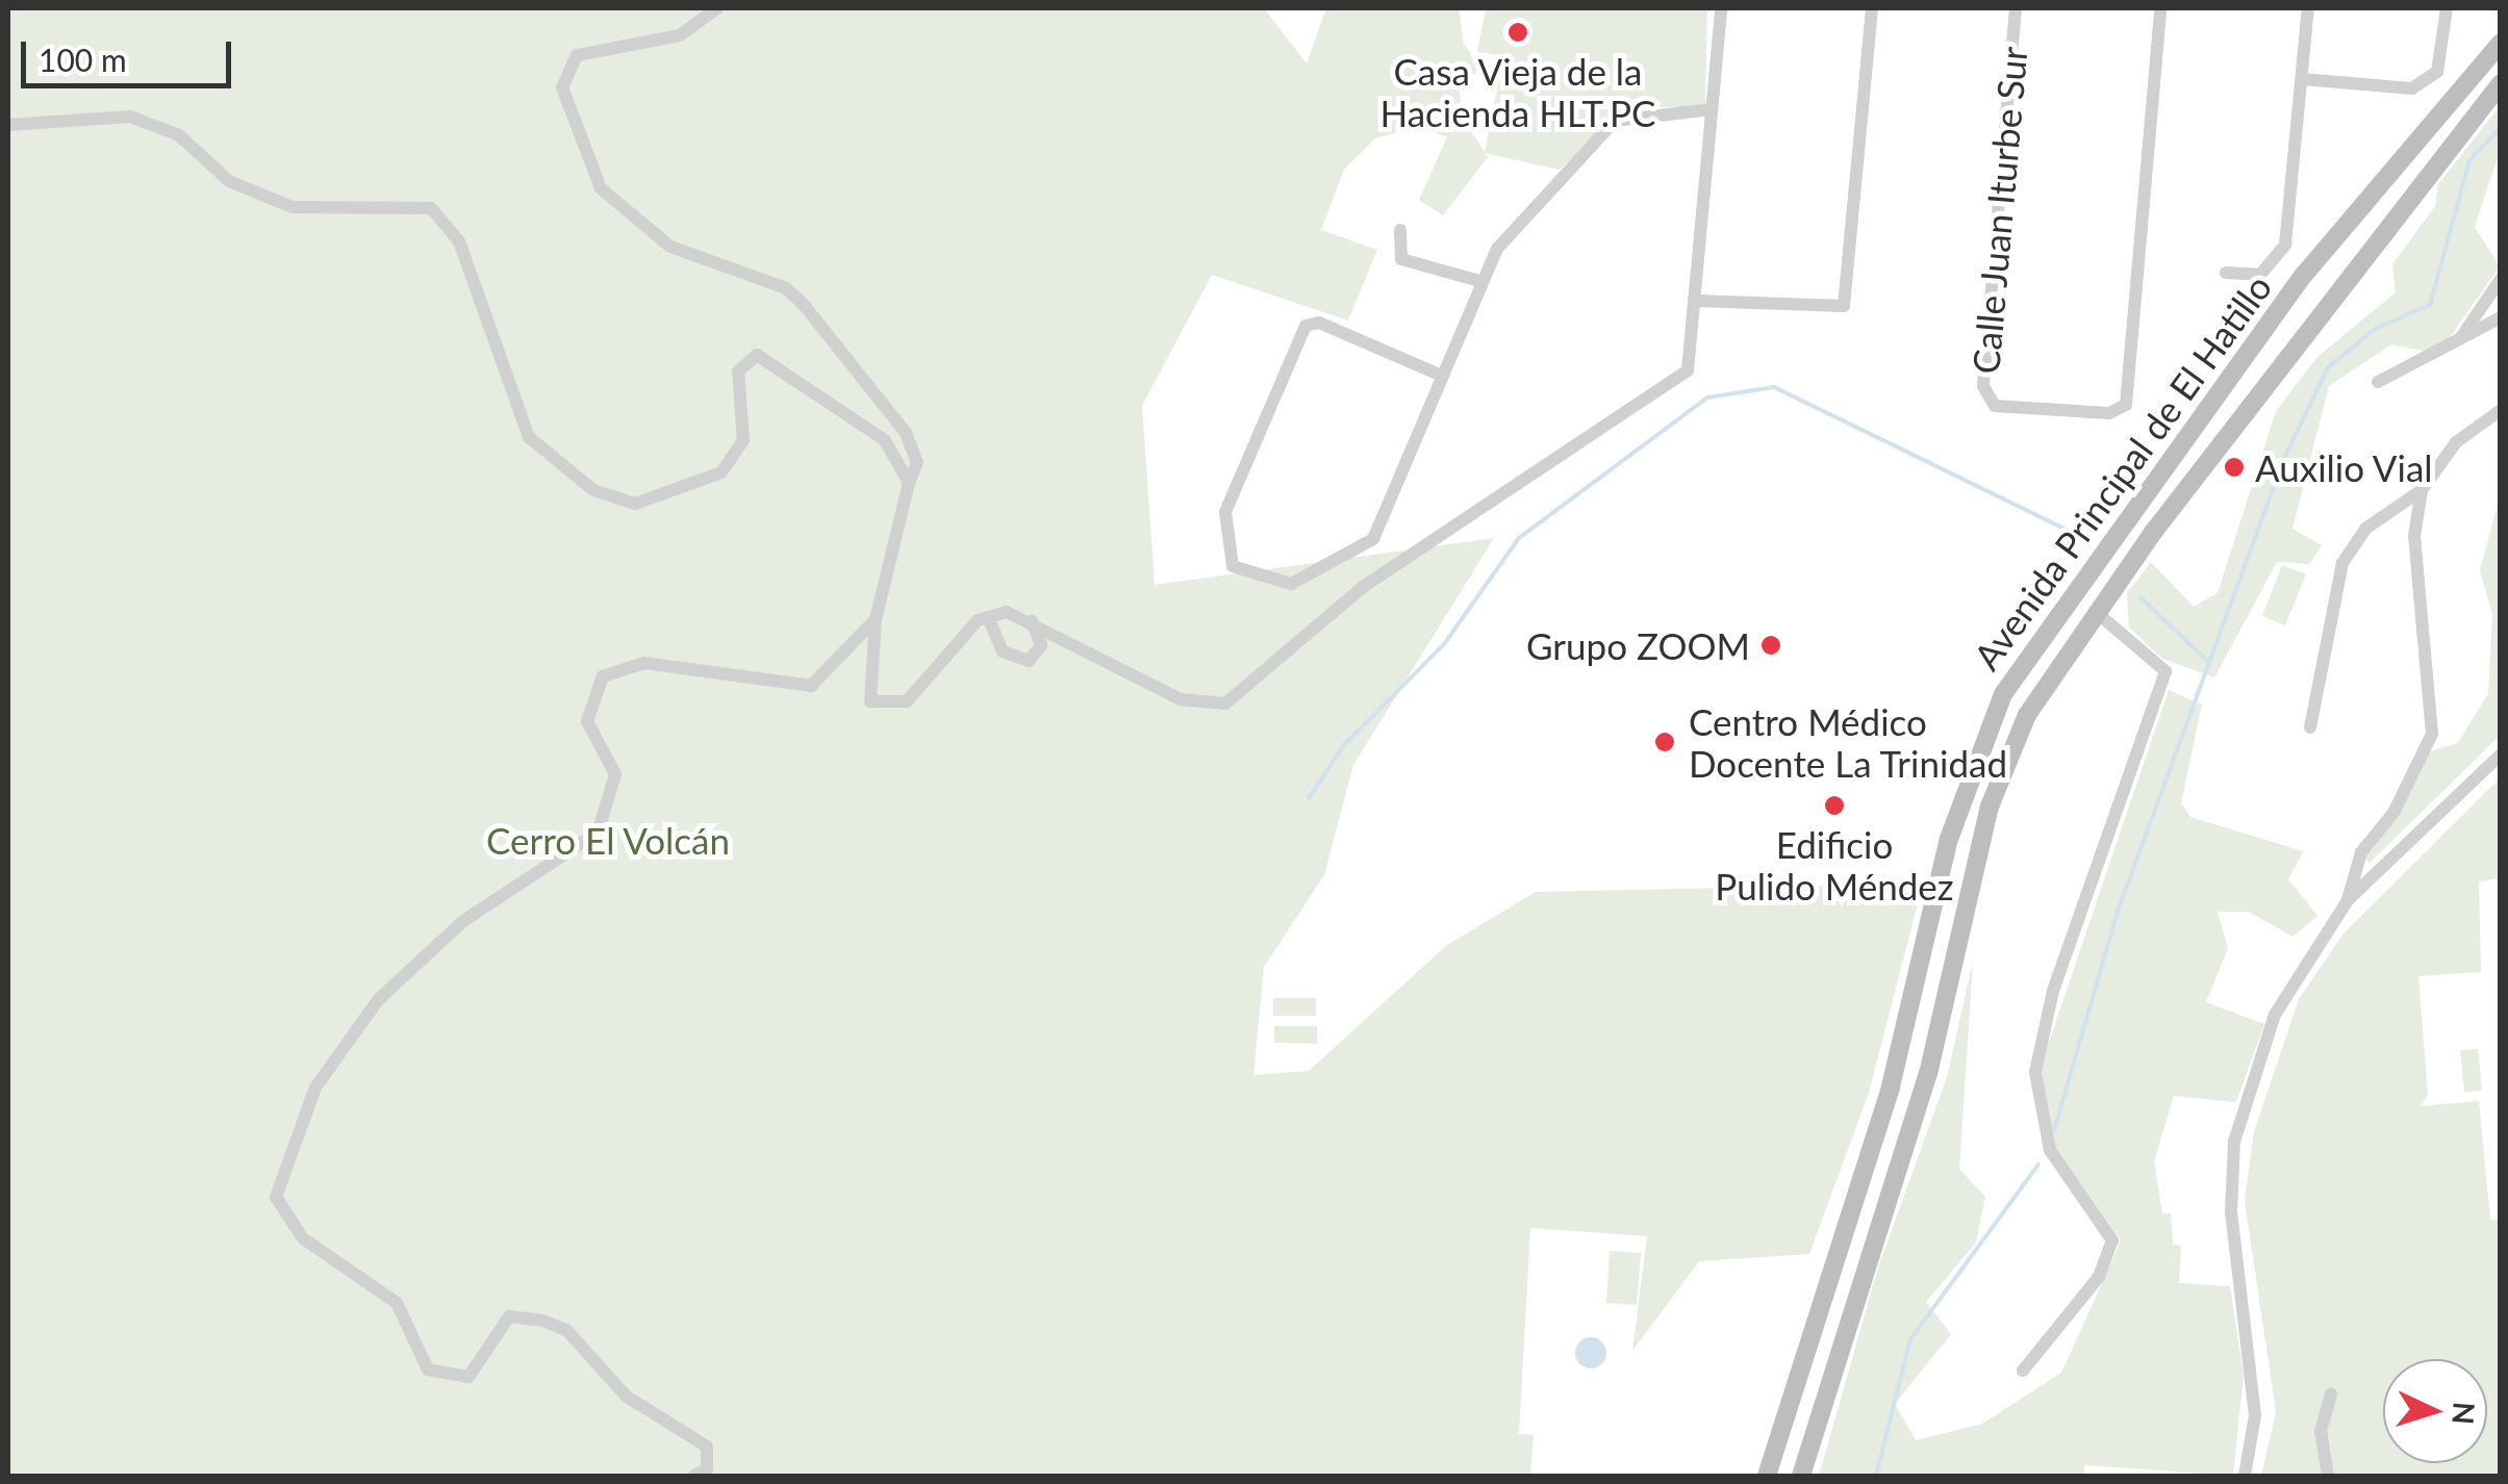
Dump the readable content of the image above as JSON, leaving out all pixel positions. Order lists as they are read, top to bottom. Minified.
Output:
{"streets":{"main road":["Avenida Principal de El Hatillo"],"street":["Calle Juan Iturbe Sur"]},"parks":["Cerro El Volcán"],"places":["Casa Vieja de la Hacienda HLT.PC","Auxilio Vial","Grupo ZOOM","Centro Médico Docente La Trinidad","Edificio Pulido Méndez"],"scale_bar":"100 m","north":"right"}
